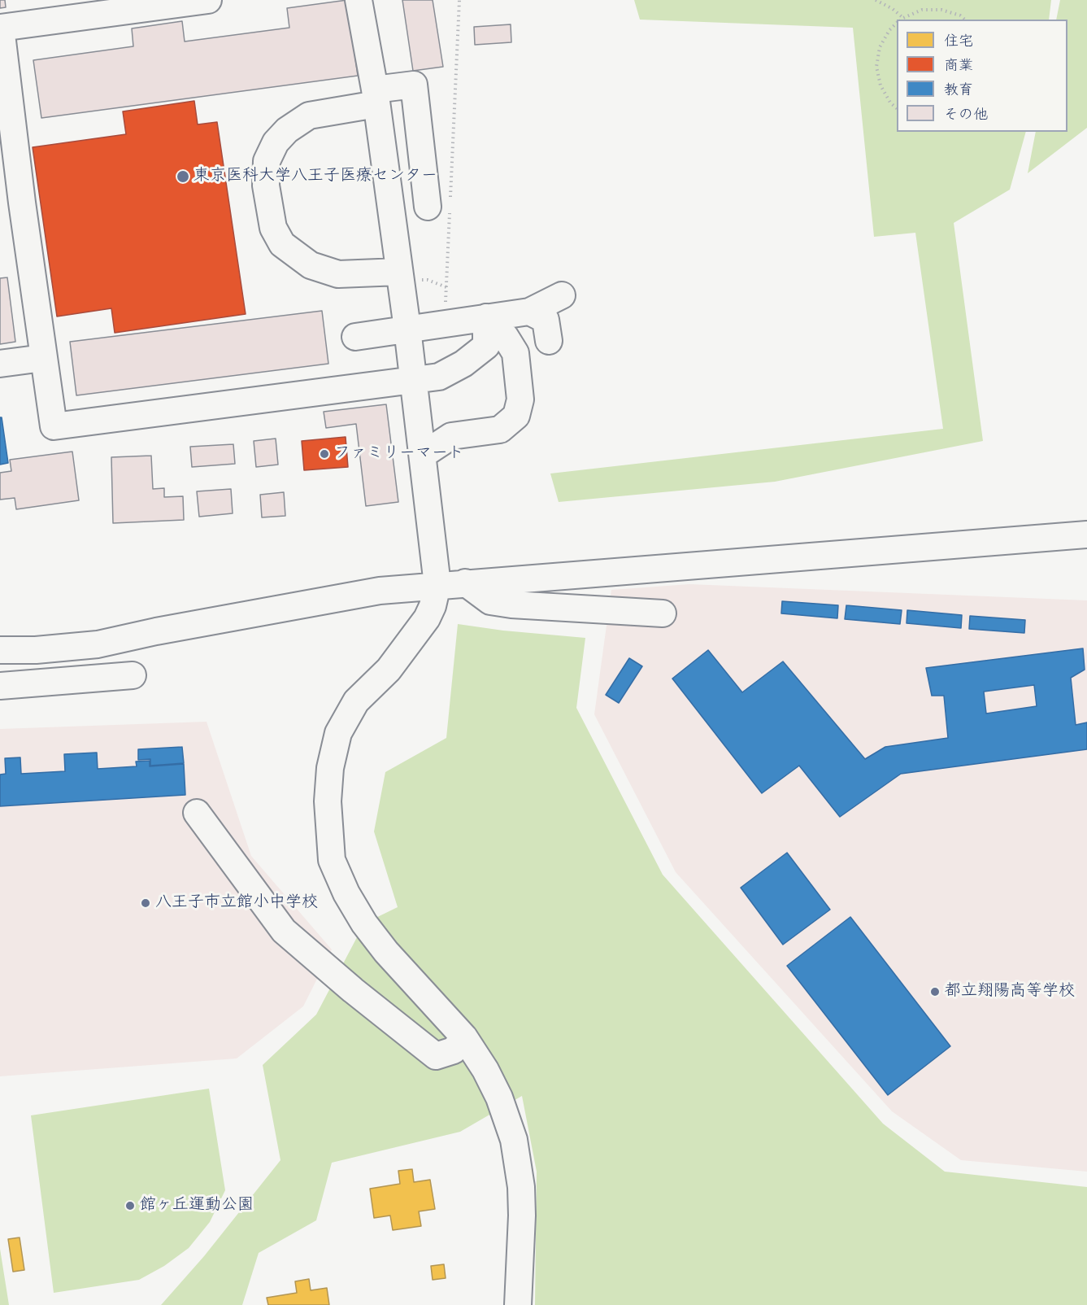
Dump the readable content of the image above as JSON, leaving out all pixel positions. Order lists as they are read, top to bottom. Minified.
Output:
{"places":["東京医科大学八王子医療センター","ファミリーマート","八王子市立館小中学校","都立翔陽高等学校","館ヶ丘運動公園"],"legend":["住宅","商業","教育","その他"]}
